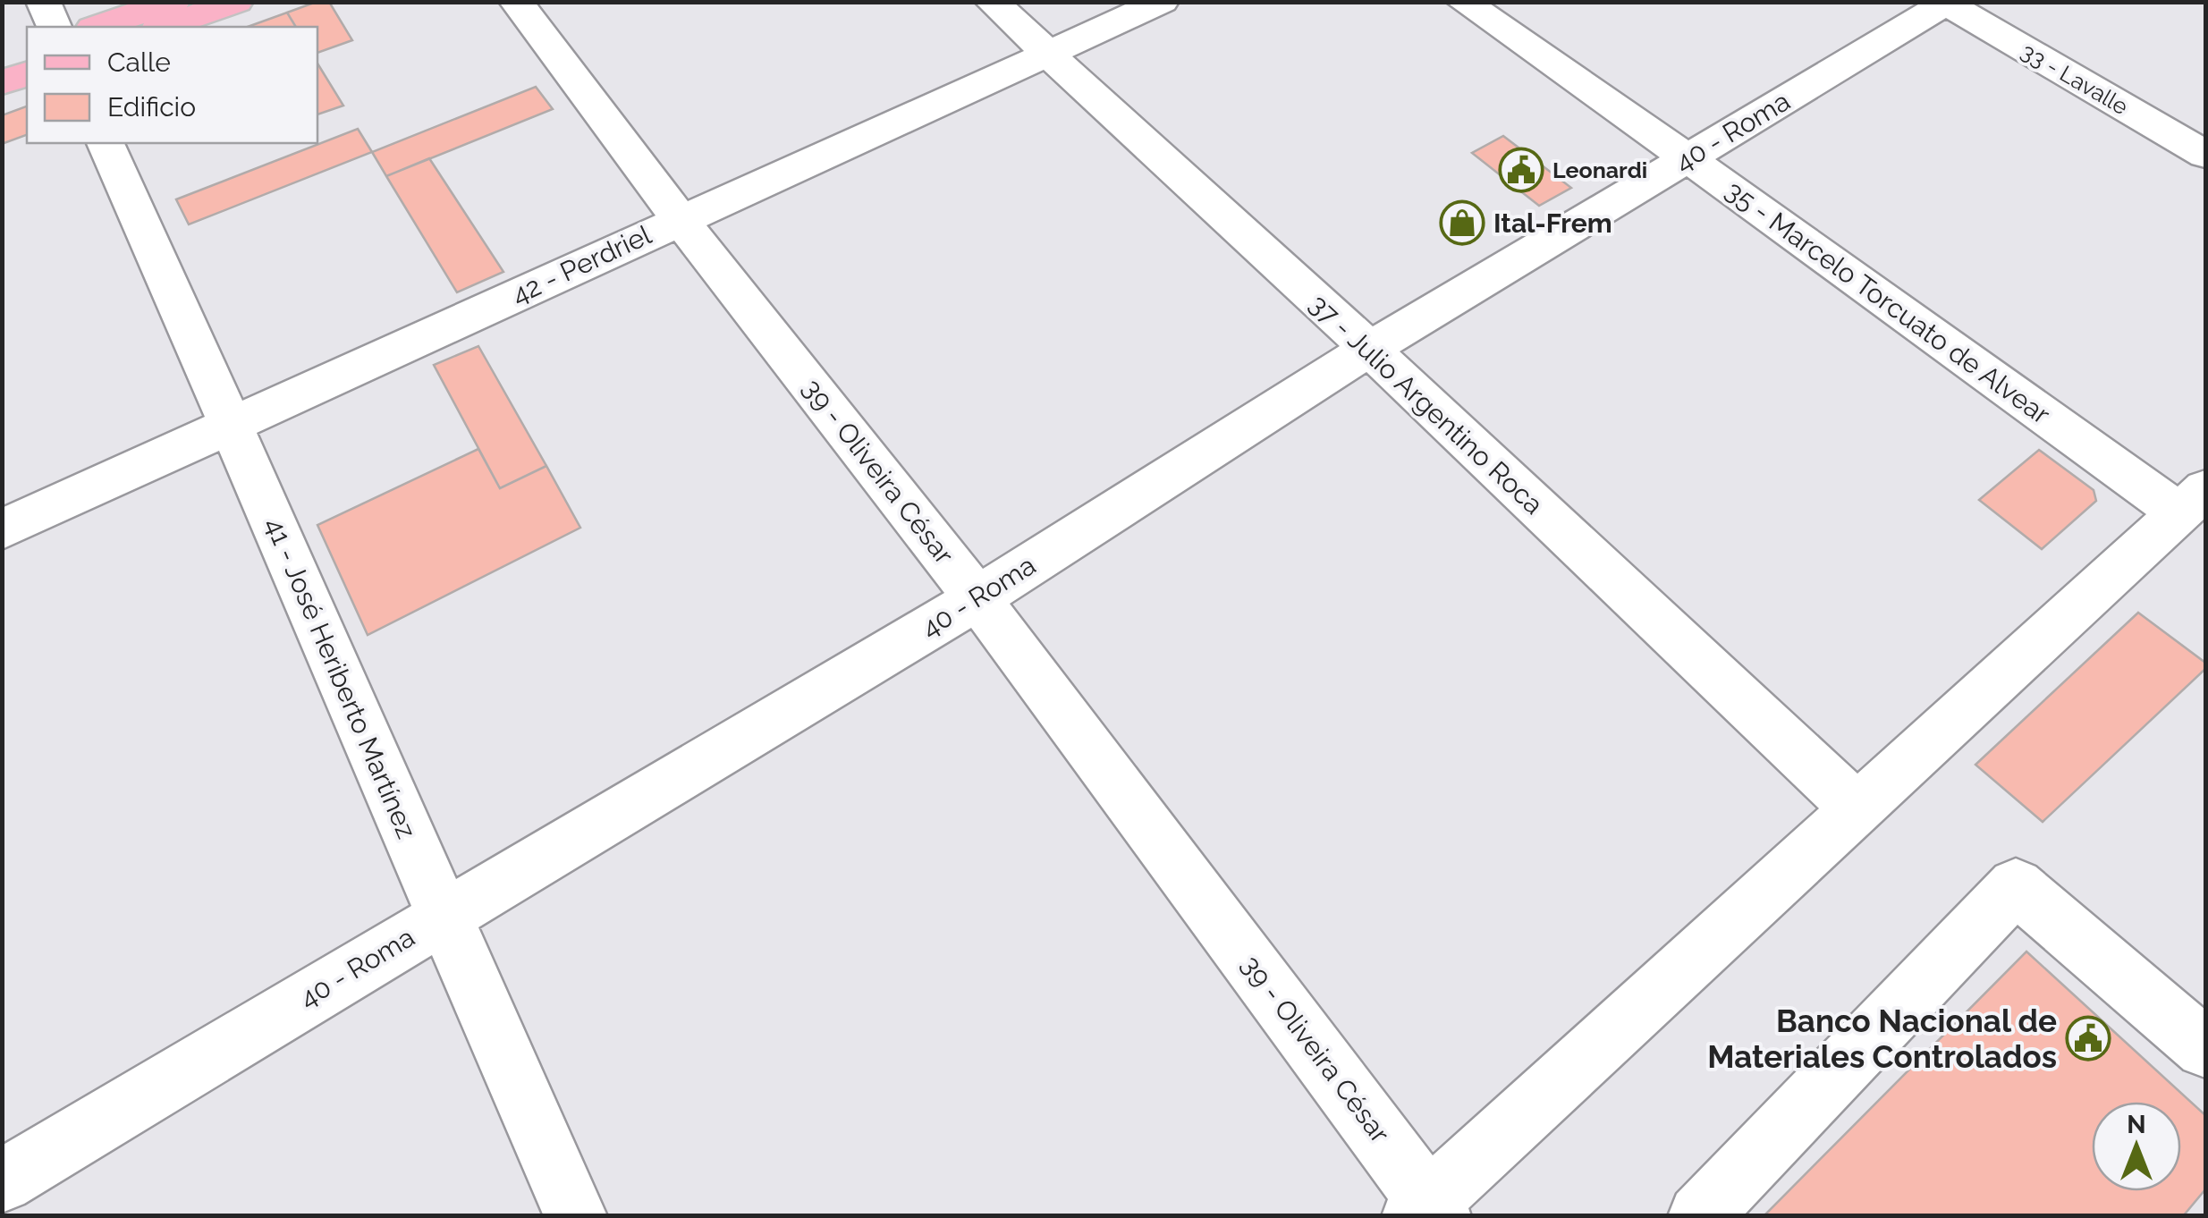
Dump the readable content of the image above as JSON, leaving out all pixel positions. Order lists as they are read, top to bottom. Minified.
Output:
{"streets":{"street":["33 - Lavalle","40 - Roma","42 - Perdriel","35 - Marcelo Torcuato de Alvear","37 - Julio Argentino Roca","39 - Oliveira César","41 - José Heriberto Martínez"]},"crossings":[["33 - Lavalle","40 - Roma"],["40 - Roma","35 - Marcelo Torcuato de Alvear"],["40 - Roma","37 - Julio Argentino Roca"],["40 - Roma","39 - Oliveira César"],["40 - Roma","41 - José Heriberto Martínez"],["42 - Perdriel","37 - Julio Argentino Roca"],["42 - Perdriel","39 - Oliveira César"],["42 - Perdriel","41 - José Heriberto Martínez"]],"places":{"public building":["Leonardi","Banco Nacional de Materiales Controlados"],"shop":["Ital-Frem"]},"legend":["Calle","Edificio"],"north":"top"}
